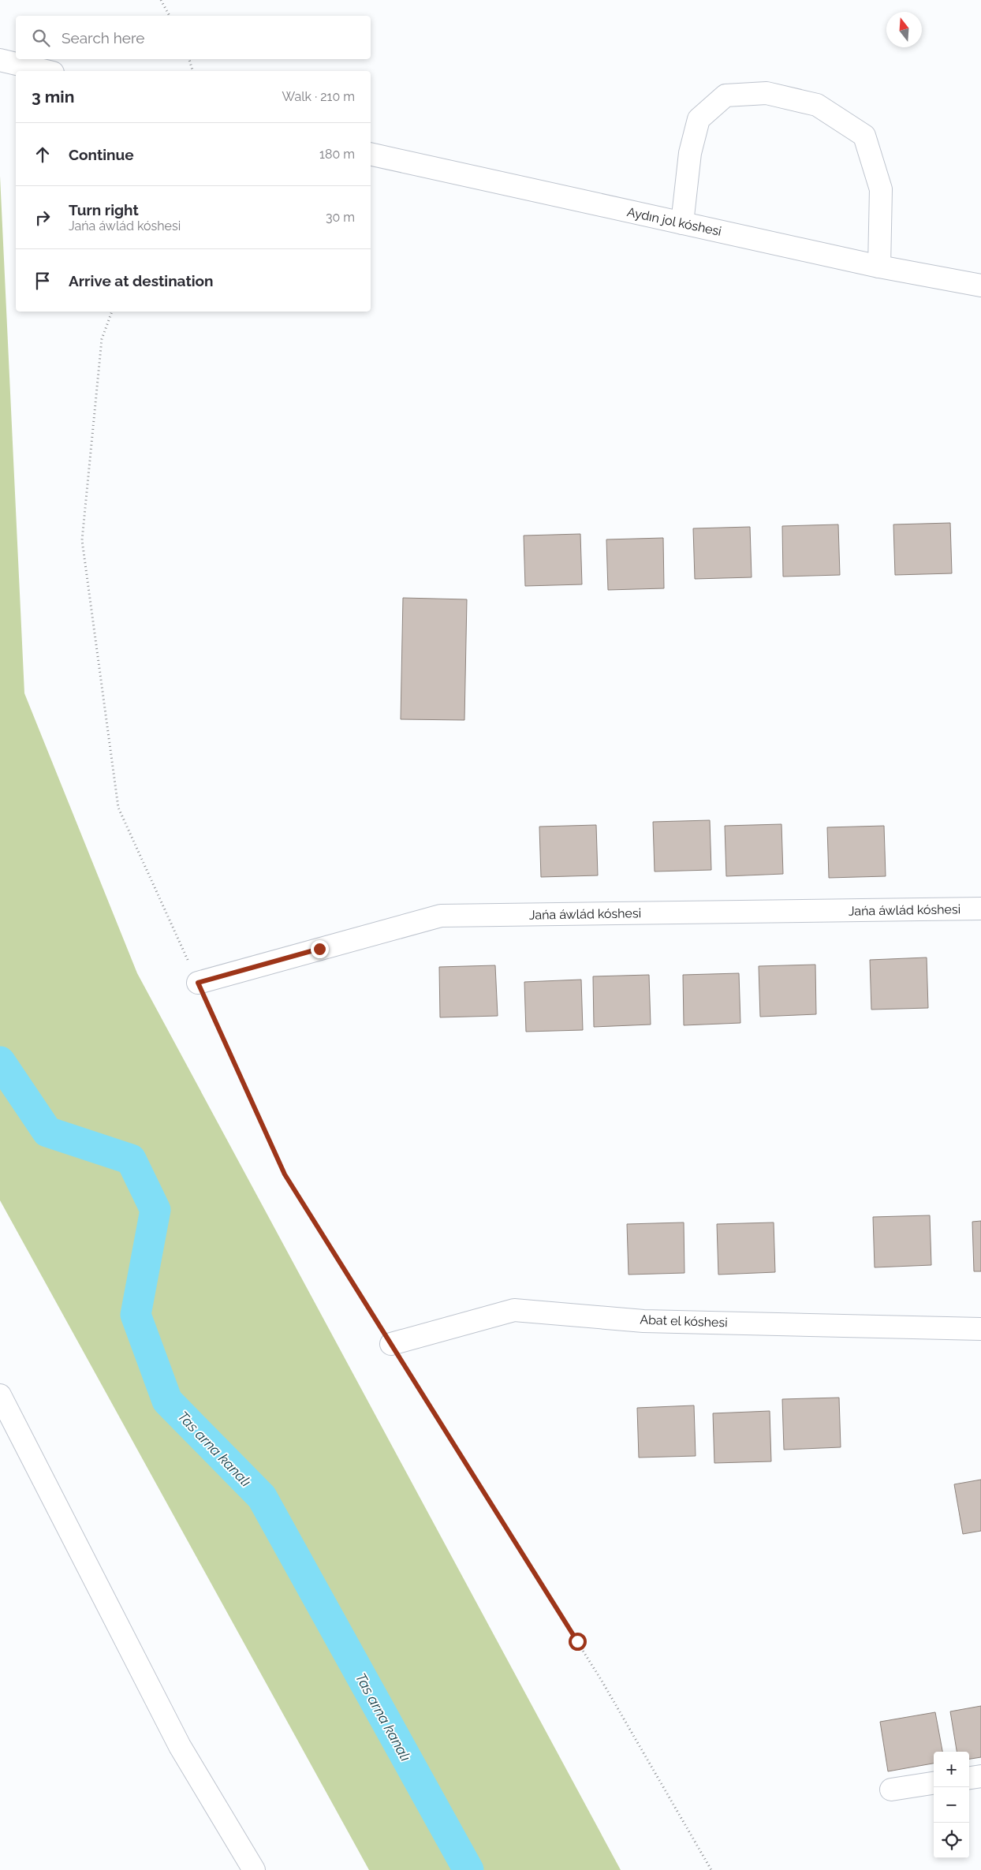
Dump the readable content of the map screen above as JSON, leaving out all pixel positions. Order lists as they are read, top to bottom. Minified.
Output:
{"streets":{"street":["Aydın jol kóshesi","Jańa áwlád kóshesi","Abat el kóshesi"]},"water":["Tas arna kanalı"],"north":"top","page":{"search":"Search here","heading":["3 min","Walk · 210 m"],"list":[["Continue","180 m"],["Turn right","Jańa áwlád kóshesi","30 m"],"Arrive at destination"],"map_buttons":["+","−"]}}
